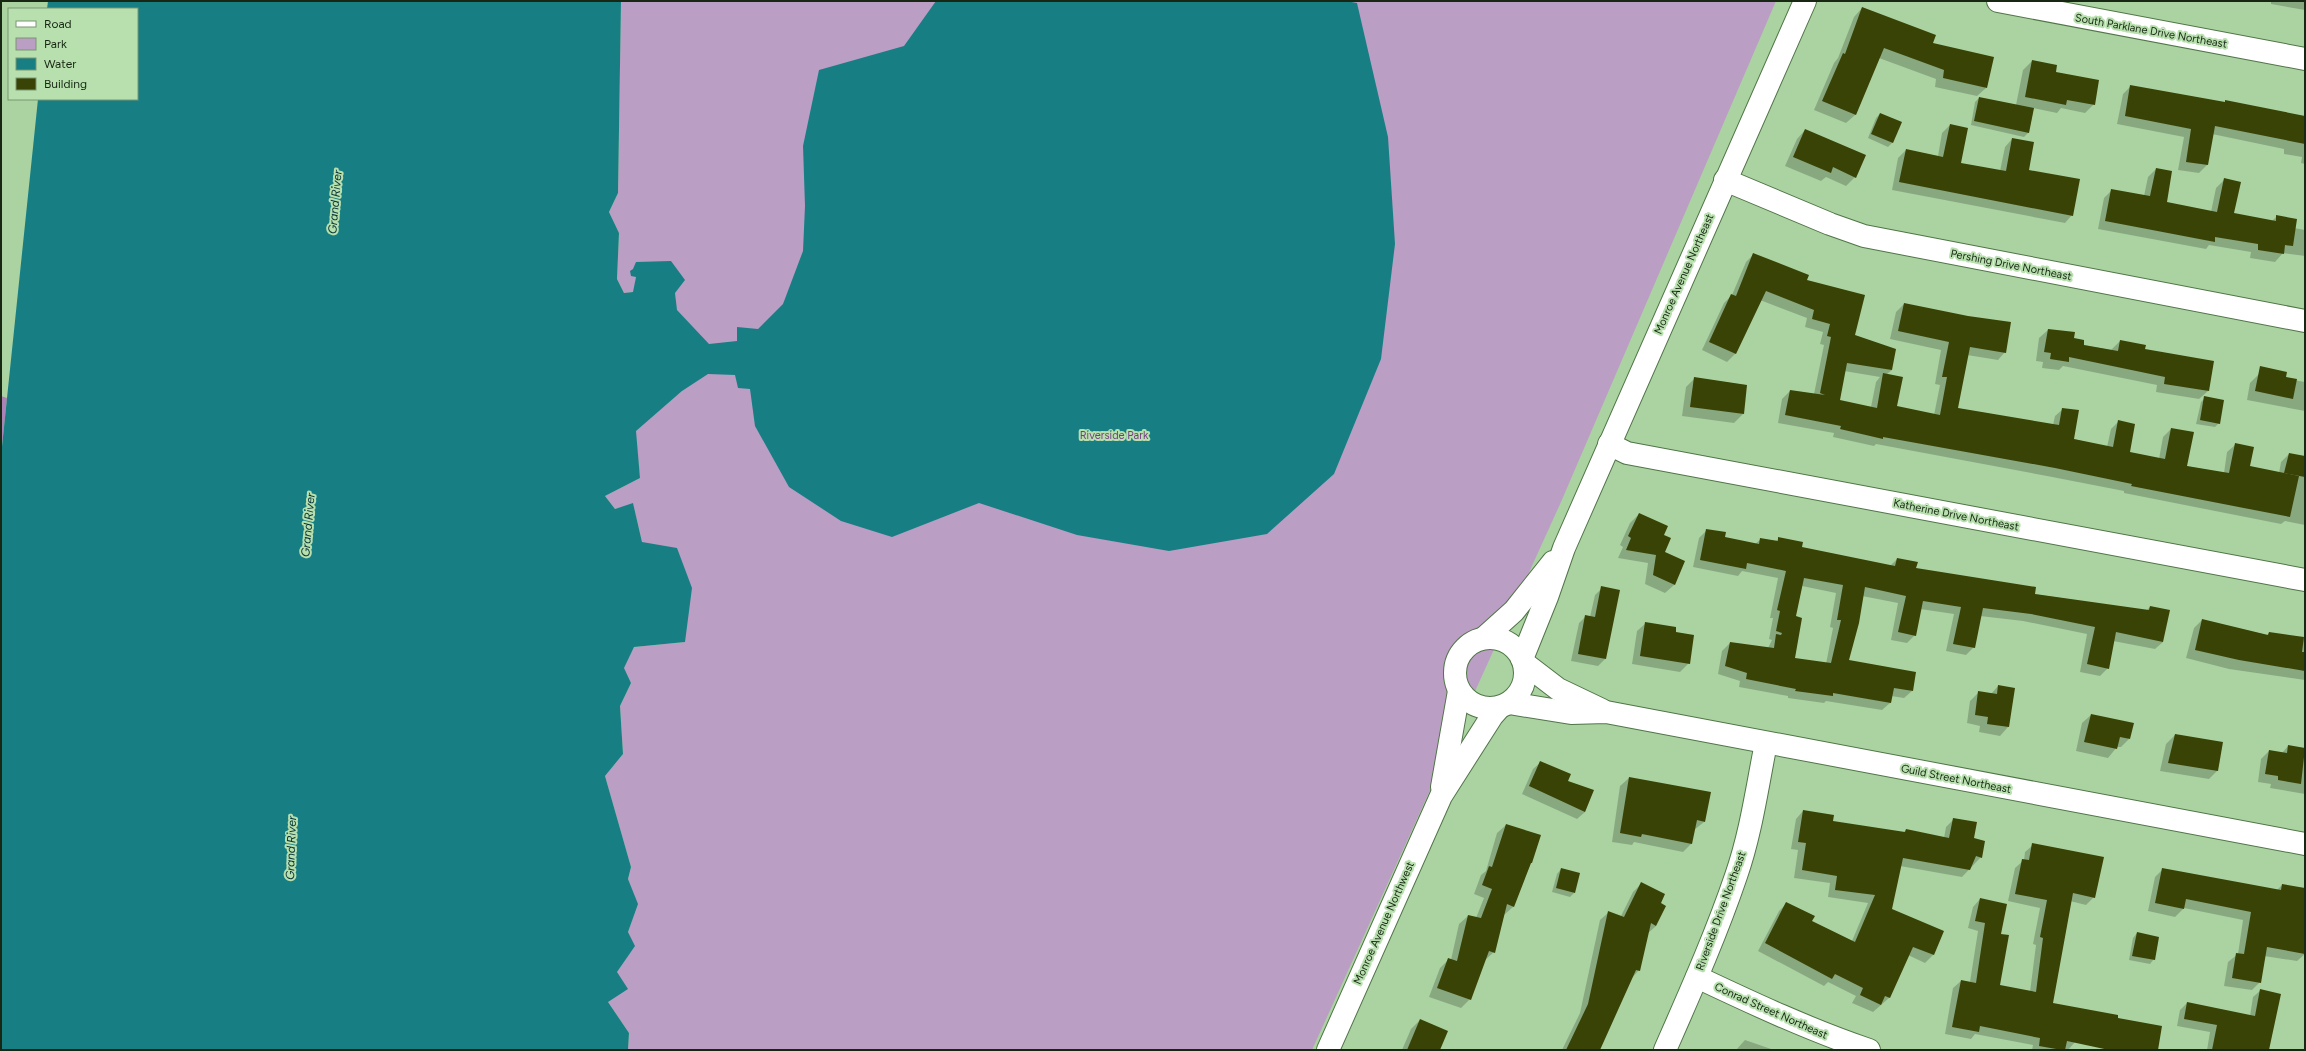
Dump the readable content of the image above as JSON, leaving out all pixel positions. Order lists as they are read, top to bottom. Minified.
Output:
{"streets":{"street":["South Parklane Drive Northeast","Pershing Drive Northeast","Monroe Avenue Northeast","Katherine Drive Northeast","Guild Street Northeast","Riverside Drive Northeast","Monroe Avenue Northwest","Conrad Street Northeast"]},"crossings":[["Pershing Drive Northeast","Monroe Avenue Northeast"],["Monroe Avenue Northeast","Katherine Drive Northeast"],["Monroe Avenue Northeast","Guild Street Northeast"],["Monroe Avenue Northeast","Monroe Avenue Northwest"],["Guild Street Northeast","Riverside Drive Northeast"],["Guild Street Northeast","Monroe Avenue Northwest"],["Riverside Drive Northeast","Conrad Street Northeast"]],"water":["Grand River"],"parks":["Riverside Park"],"legend":["Road","Park","Water","Building"]}
